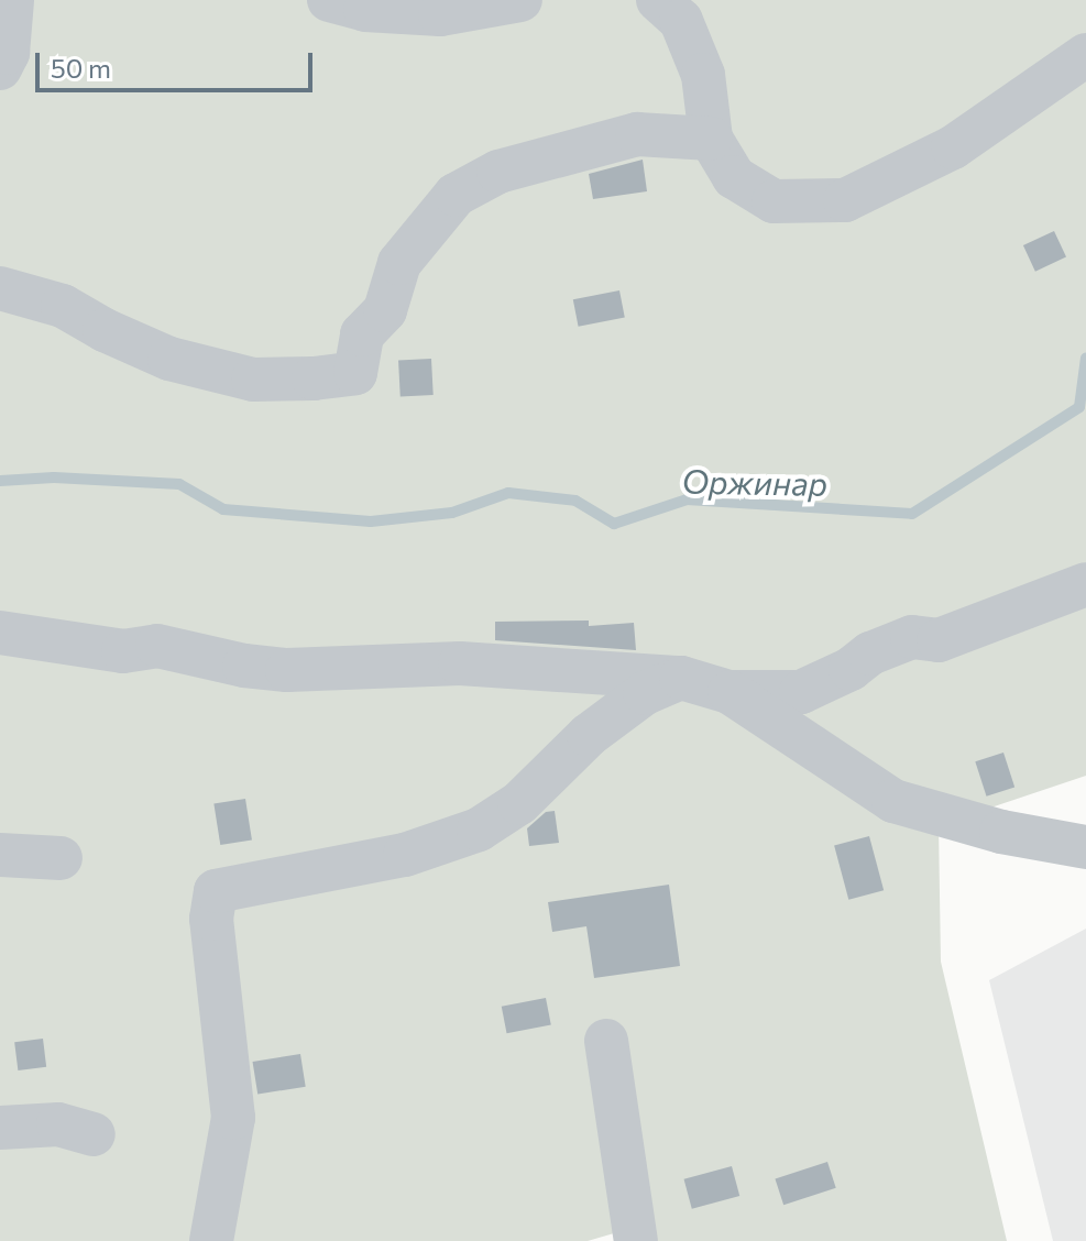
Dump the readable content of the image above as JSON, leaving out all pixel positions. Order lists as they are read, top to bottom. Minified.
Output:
{"water":["Оржинар"],"scale_bar":"50 m"}
